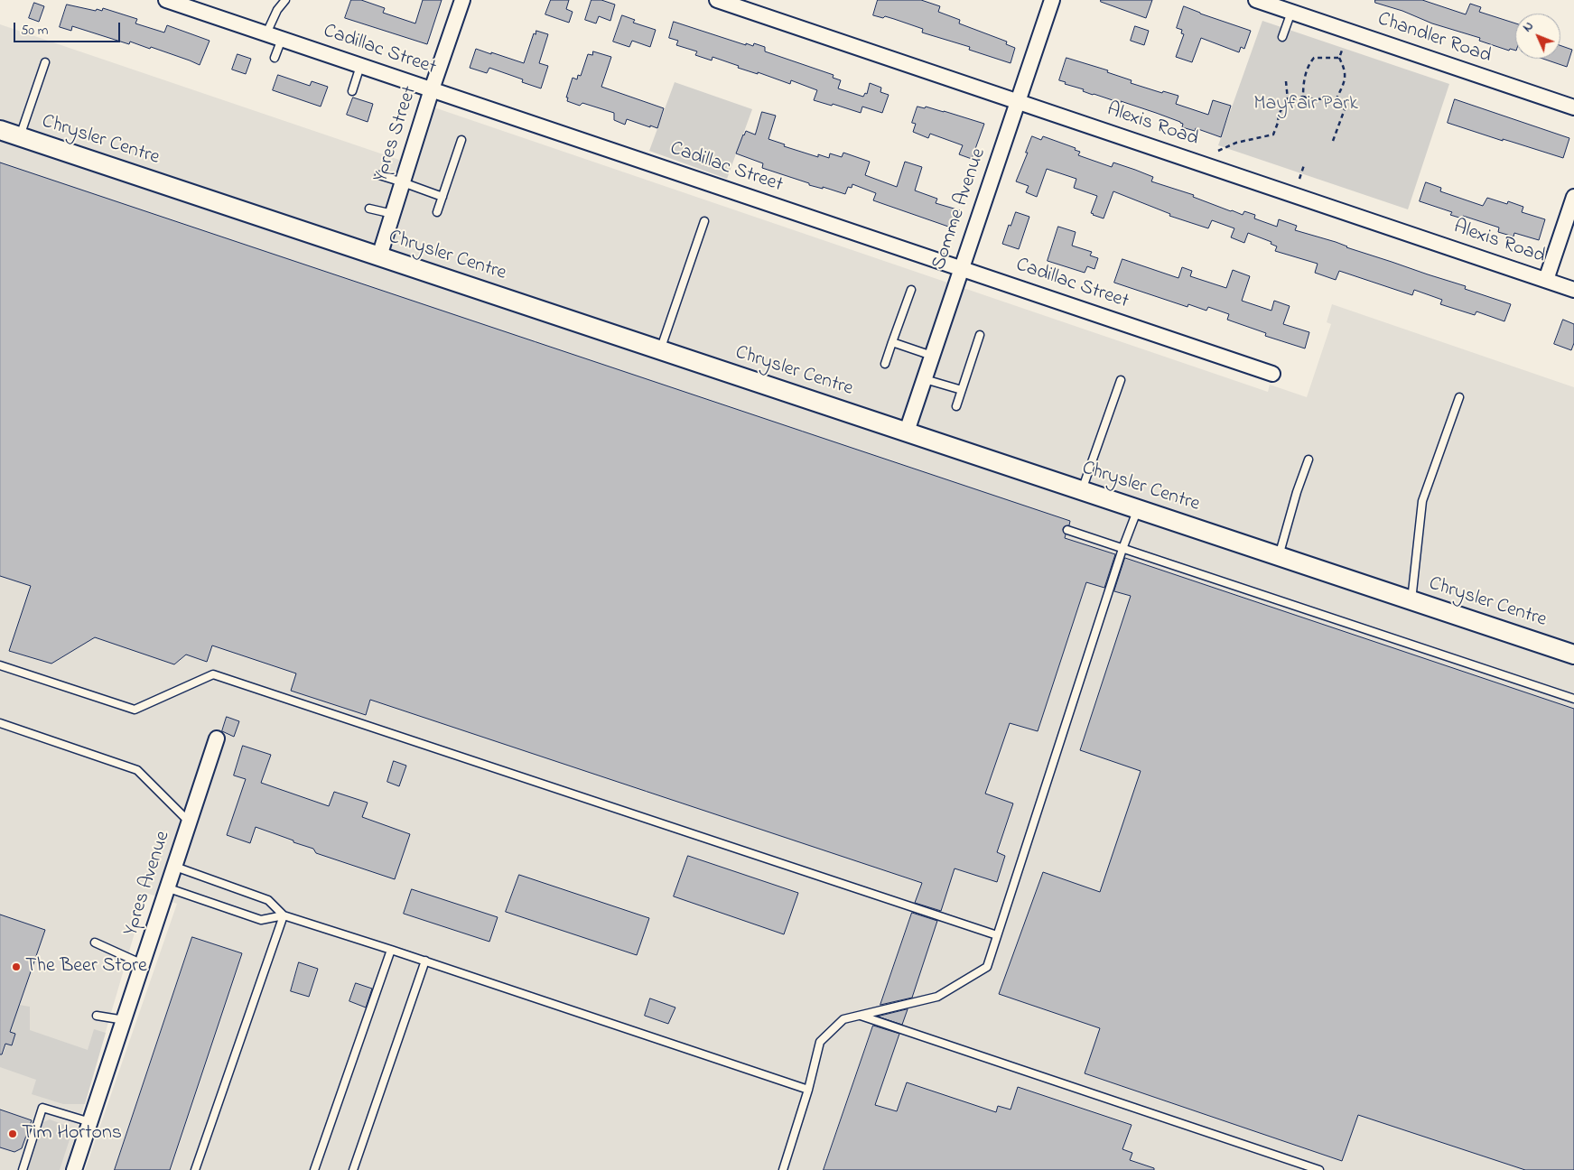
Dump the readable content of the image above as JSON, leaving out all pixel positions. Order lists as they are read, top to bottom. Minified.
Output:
{"streets":{"street":["Chandler Road","Cadillac Street","Alexis Road","Ypres Street","Chrysler Centre","Somme Avenue","Ypres Avenue"]},"crossings":[["Cadillac Street","Ypres Street"],["Cadillac Street","Somme Avenue"],["Alexis Road","Somme Avenue"],["Ypres Street","Chrysler Centre"],["Chrysler Centre","Somme Avenue"]],"parks":["Mayfair Park"],"places":["The Beer Store","Tim Hortons"],"scale_bar":"50 m","north":"top left"}
